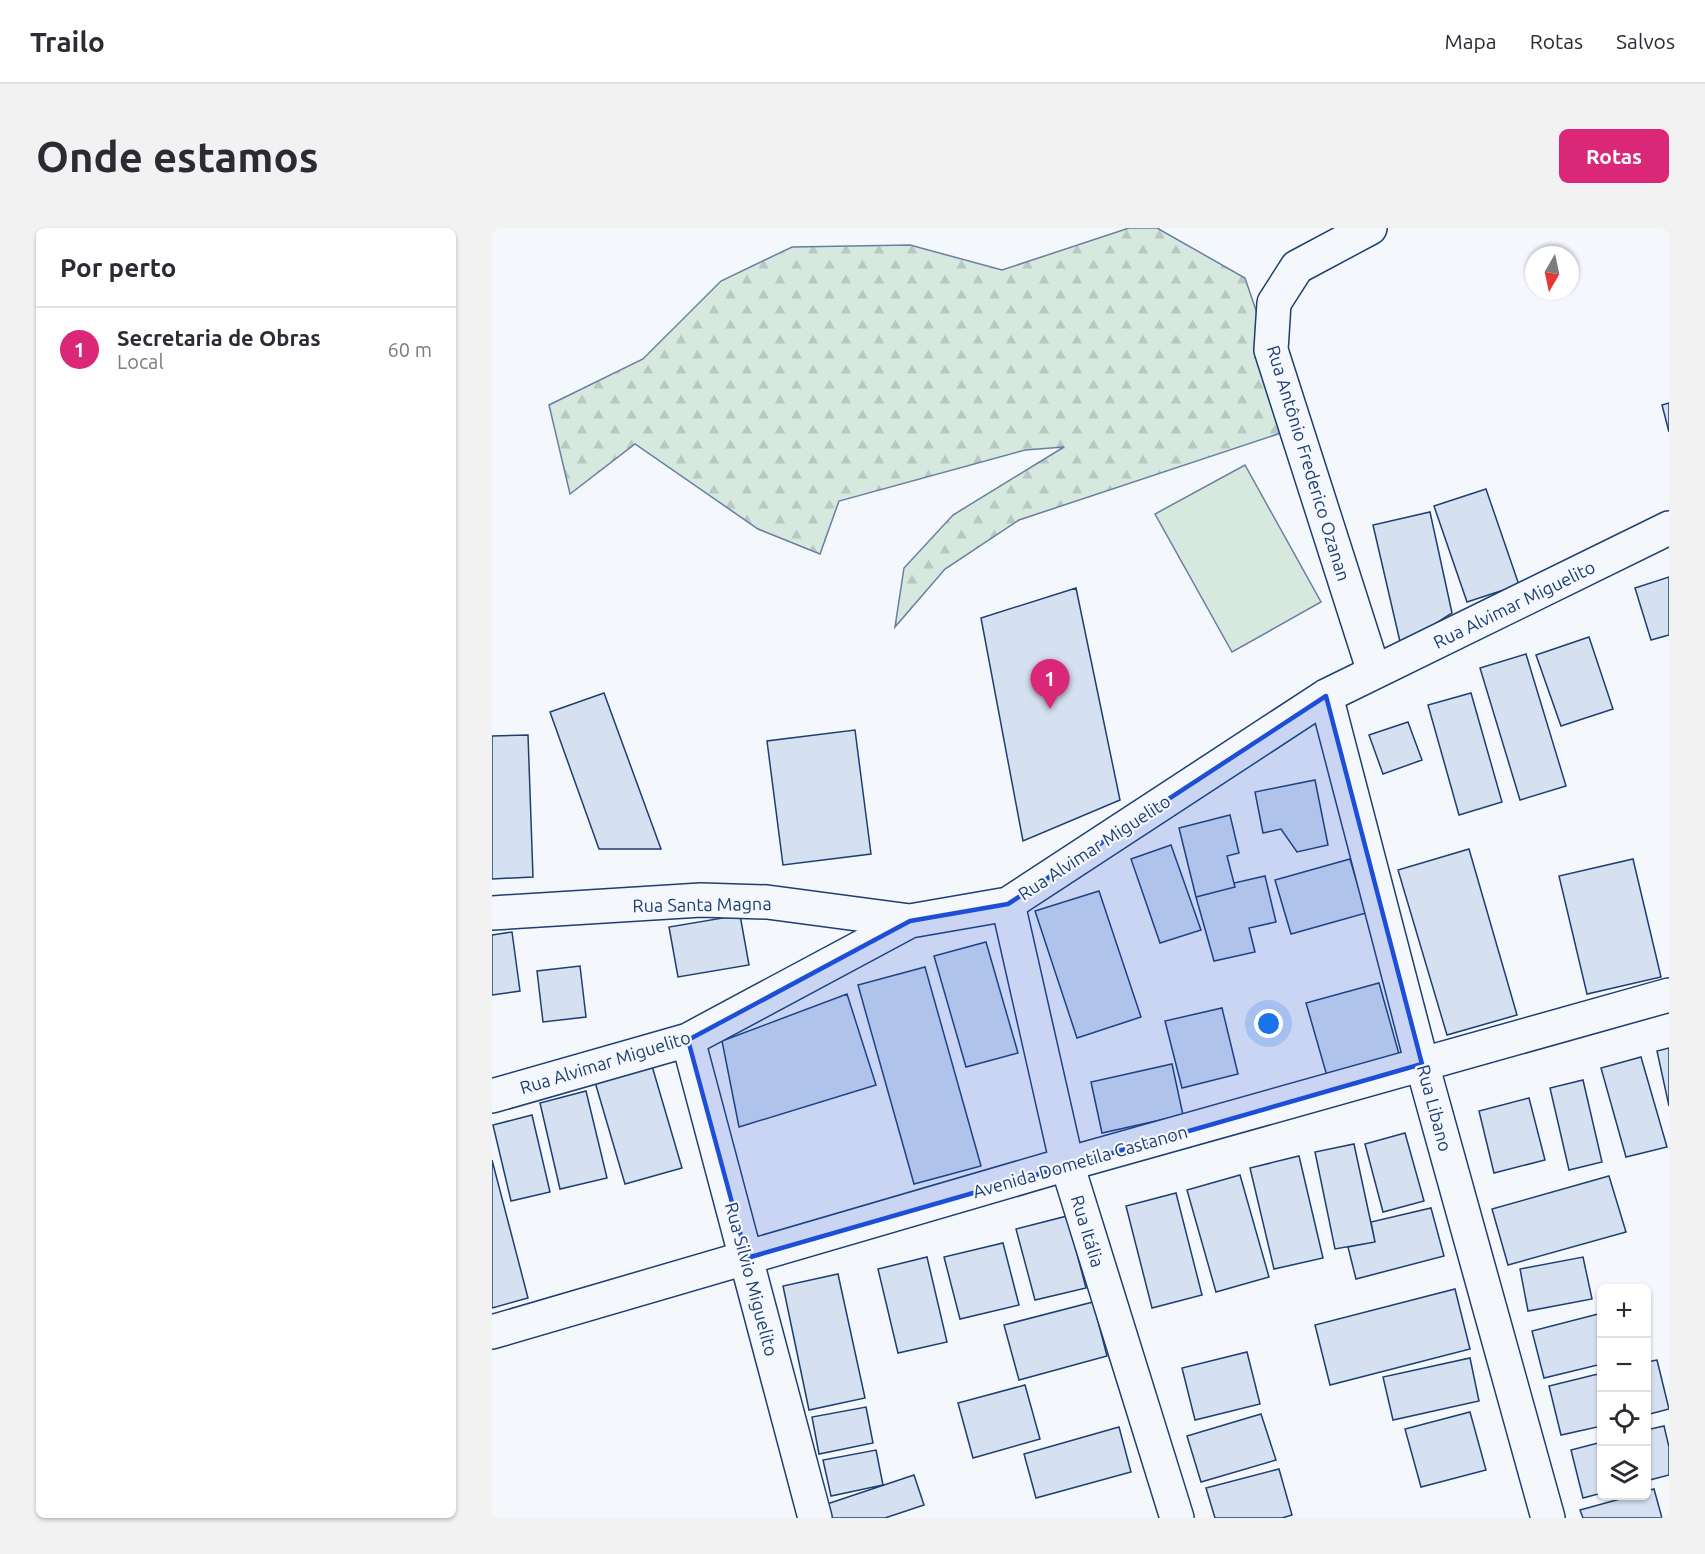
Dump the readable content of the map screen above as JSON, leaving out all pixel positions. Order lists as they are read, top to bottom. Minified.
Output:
{"streets":{"street":["Rua Antônio Frederico Ozanan","Rua Alvimar Miguelito","Rua Santa Magna","Rua Libano","Avenida Dometila Castanon","Rua Itália","Rua Silvio Miguelito"]},"crossings":[["Rua Antônio Frederico Ozanan","Rua Alvimar Miguelito"],["Rua Alvimar Miguelito","Rua Santa Magna"],["Rua Alvimar Miguelito","Rua Libano"],["Rua Alvimar Miguelito","Rua Itália"],["Rua Alvimar Miguelito","Rua Silvio Miguelito"],["Rua Libano","Avenida Dometila Castanon"],["Avenida Dometila Castanon","Rua Itália"],["Avenida Dometila Castanon","Rua Silvio Miguelito"]],"north":"bottom","page":{"header":"Trailo","nav":["Mapa","Rotas","Salvos"],"buttons":"Rotas","title":"Onde estamos","heading":"Por perto","list":[{"mark":"1","name":"Secretaria de Obras","note":"Local","value":"60 m"}],"pins":"1","map_buttons":["+","−"]}}
